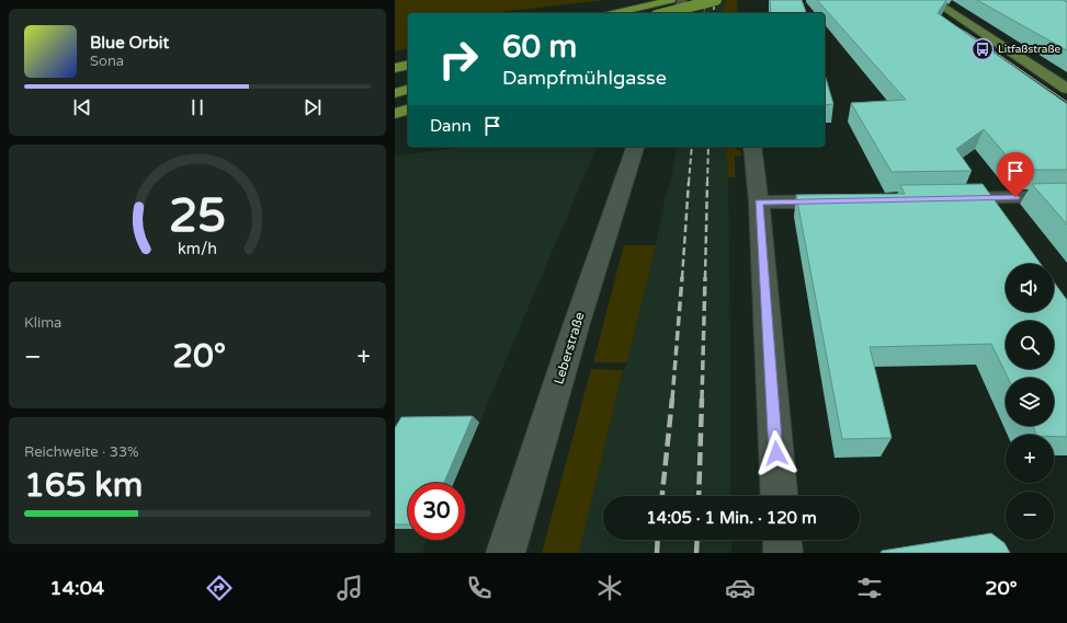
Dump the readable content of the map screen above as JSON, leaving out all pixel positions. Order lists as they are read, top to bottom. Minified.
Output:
{"streets":{"street":["Leberstraße"]},"places":{"bus stop":["Litfaßstraße"]},"page":{"turn":["60 m","Dampfmühlgasse"],"song":["Blue Orbit","Sona"],"then":"Dann","map_buttons":["+","−"],"tile":["Klima",["Reichweite · 33%","165 km"]],"heat":["−","20°","+"],"limit":"30","trip":"14:05 · 1 Min. · 120 m","tabs":["14:04","20°"],"gauge":["25","km/h"]}}
